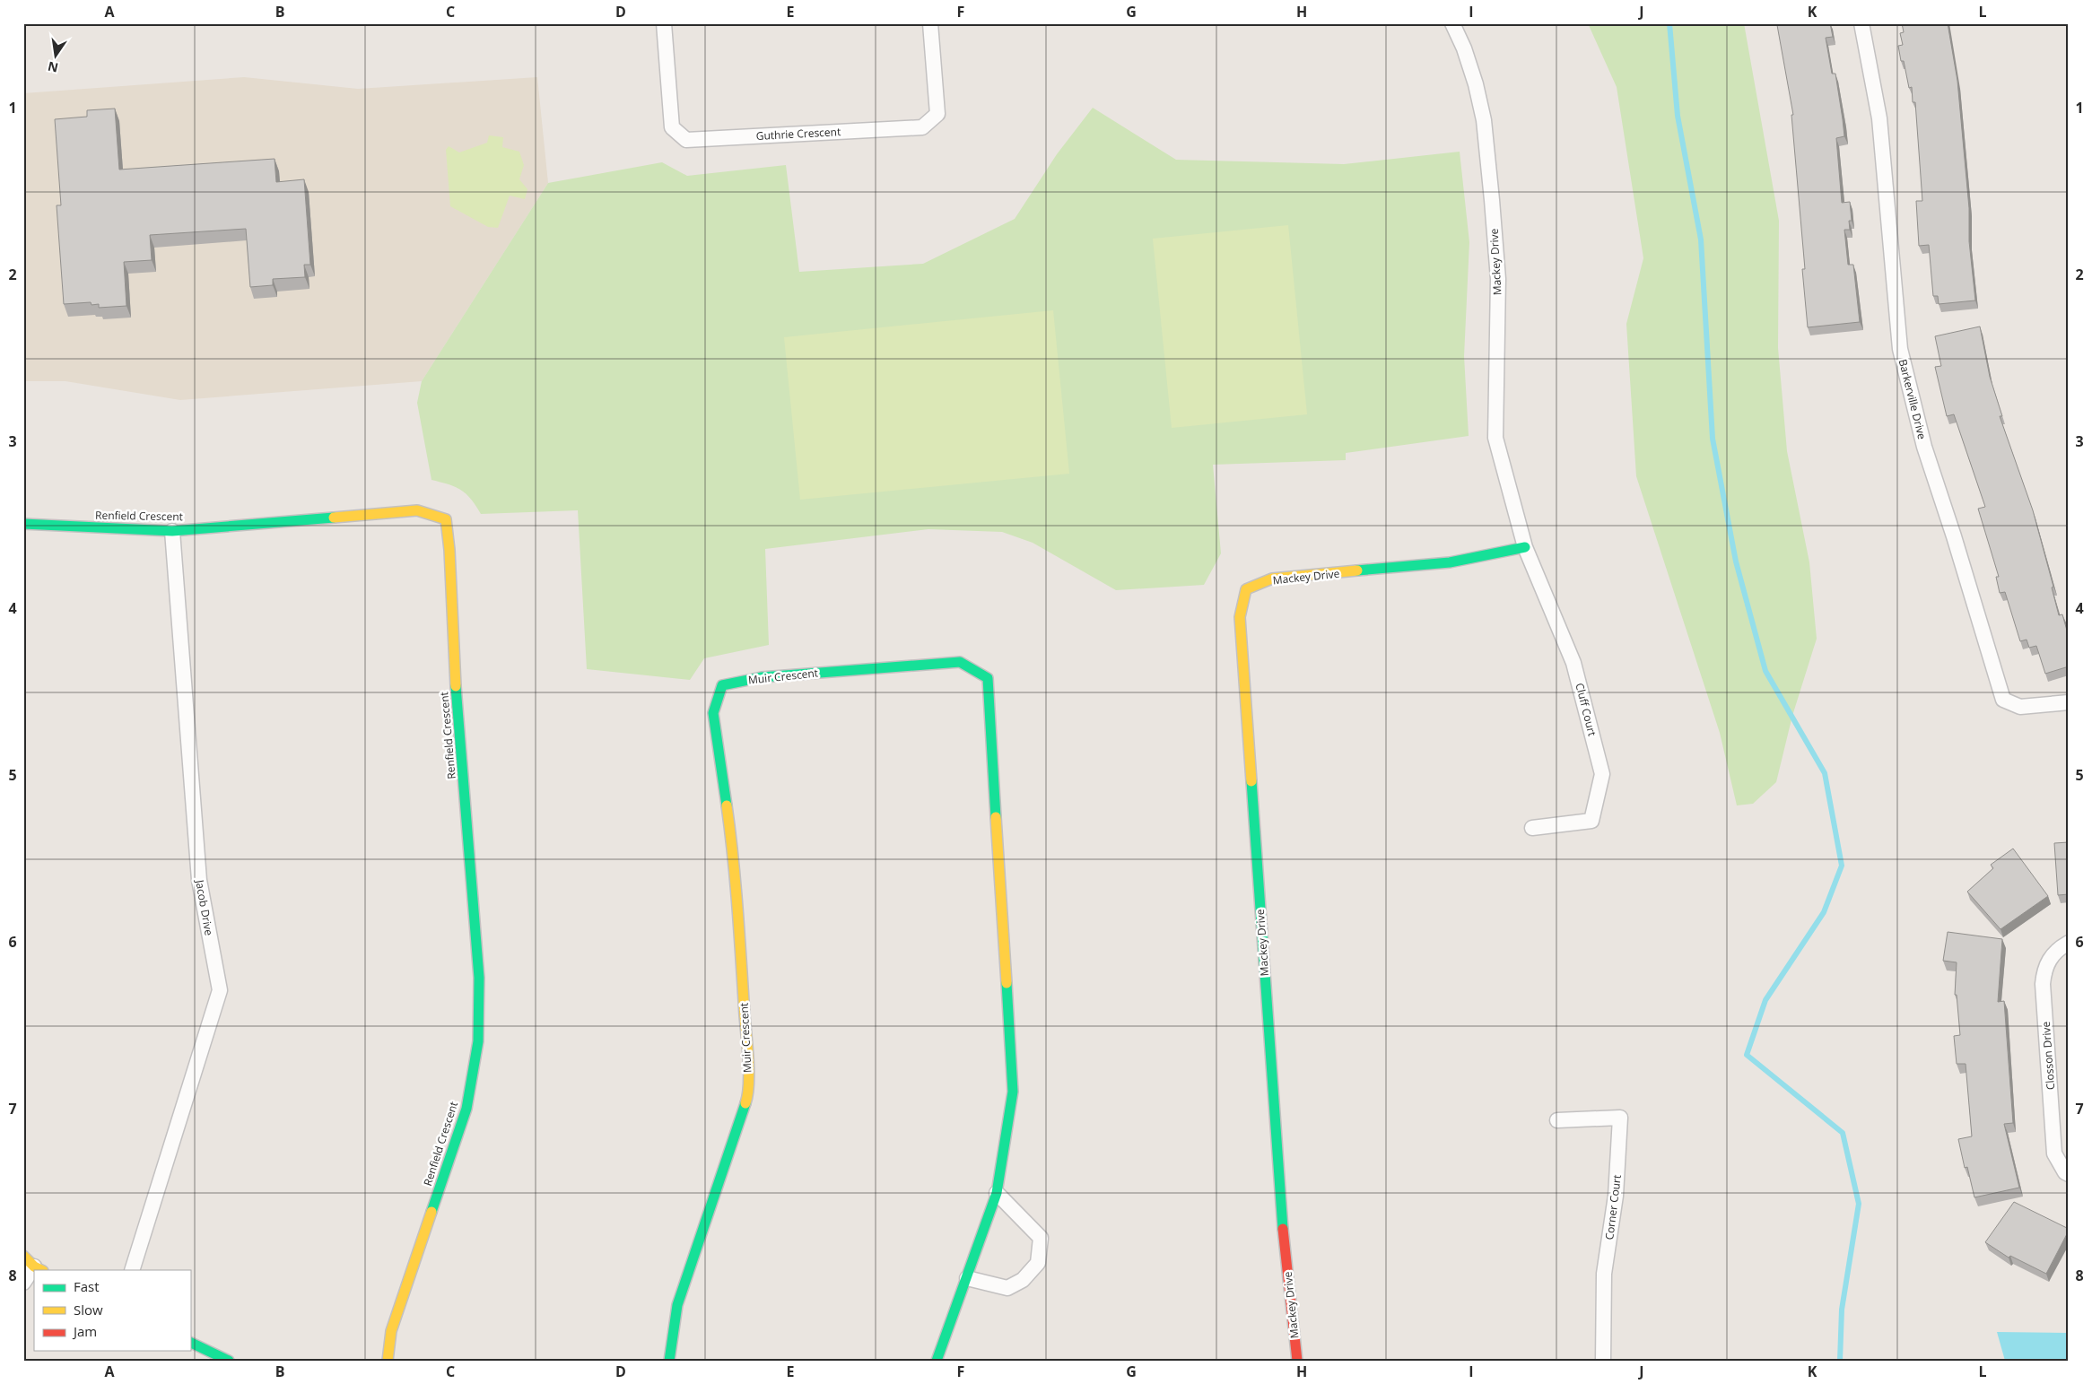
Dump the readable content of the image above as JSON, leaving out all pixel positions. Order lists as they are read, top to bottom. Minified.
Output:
{"streets":{"street":["Guthrie Crescent","Mackey Drive","Barkerville Drive","Renfield Crescent","Muir Crescent","Cluff Court","Jacob Drive","Closson Drive","Corner Court"]},"crossings":[["Mackey Drive","Cluff Court"],["Renfield Crescent","Jacob Drive"]],"legend":["Fast","Slow","Jam"],"north":"bottom","grid":{"columns":["A","B","C","D","E","F","G","H","I","J","K","L"],"rows":["1","2","3","4","5","6","7","8"]}}
